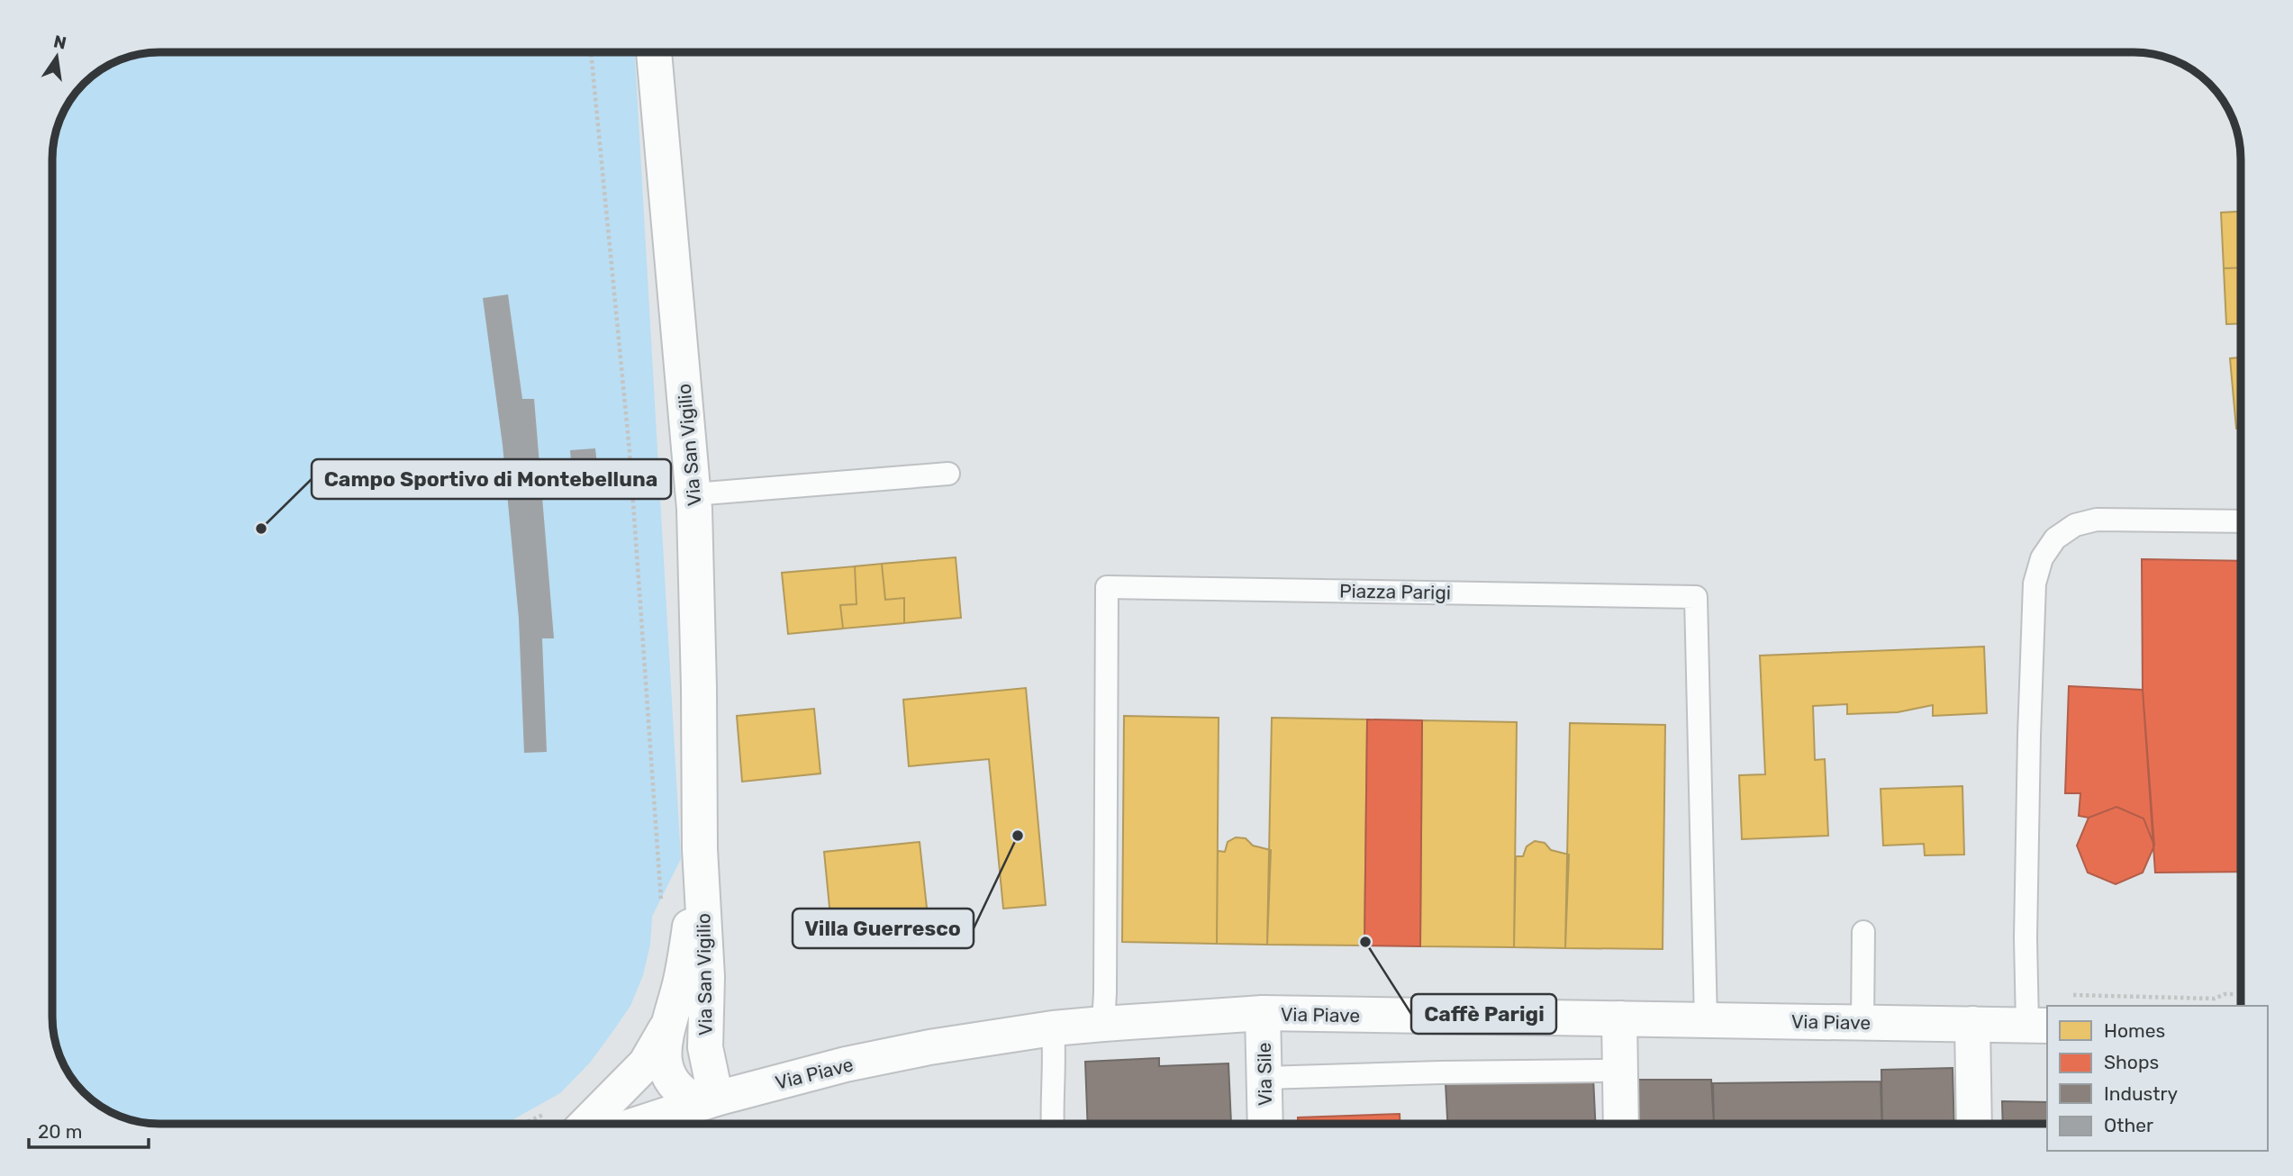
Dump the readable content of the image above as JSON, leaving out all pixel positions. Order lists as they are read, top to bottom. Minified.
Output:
{"streets":{"street":["Via San Vigilio","Via Piave","Via Sile"],"lane":["Piazza Parigi"]},"crossings":[["Via San Vigilio","Via Piave"],["Piazza Parigi","Via Piave"],["Via Piave","Via Sile"]],"places":["Campo Sportivo di Montebelluna","Villa Guerresco","Caffè Parigi"],"legend":["Homes","Shops","Industry","Other"],"scale_bar":"20 m","north":"top"}
